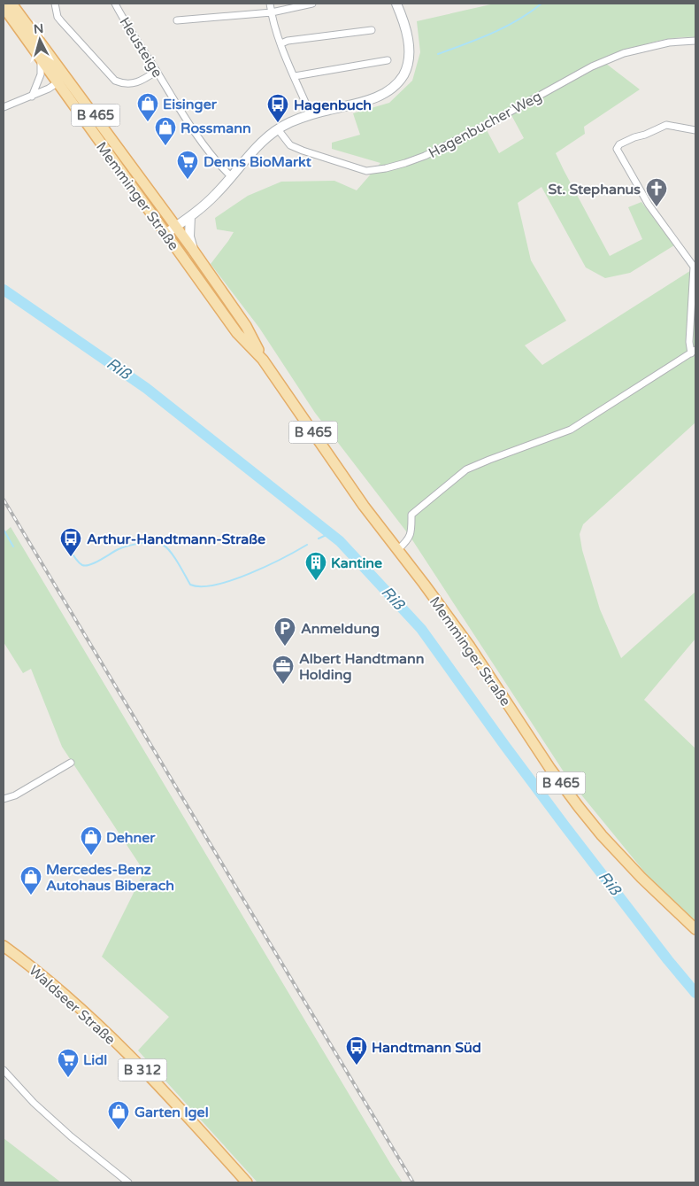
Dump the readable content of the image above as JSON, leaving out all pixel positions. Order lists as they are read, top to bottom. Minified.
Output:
{"streets":{"main road":["B 465","Memminger Straße","Waldseer Straße","B 312"],"street":["Heusteige","Hagenbucher Weg"]},"water":["Riß"],"places":{"shop":["Eisinger","Rossmann","Dehner","Mercedes-Benz Autohaus Biberach","Garten Igel"],"bus stop":["Hagenbuch","Arthur-Handtmann-Straße","Handtmann Süd"],"supermarket":["Denns BioMarkt","Lidl"],"church":["St. Stephanus"],"building":["Kantine"],"parking":["Anmeldung"],"office":["Albert Handtmann Holding"]},"north":"top"}
